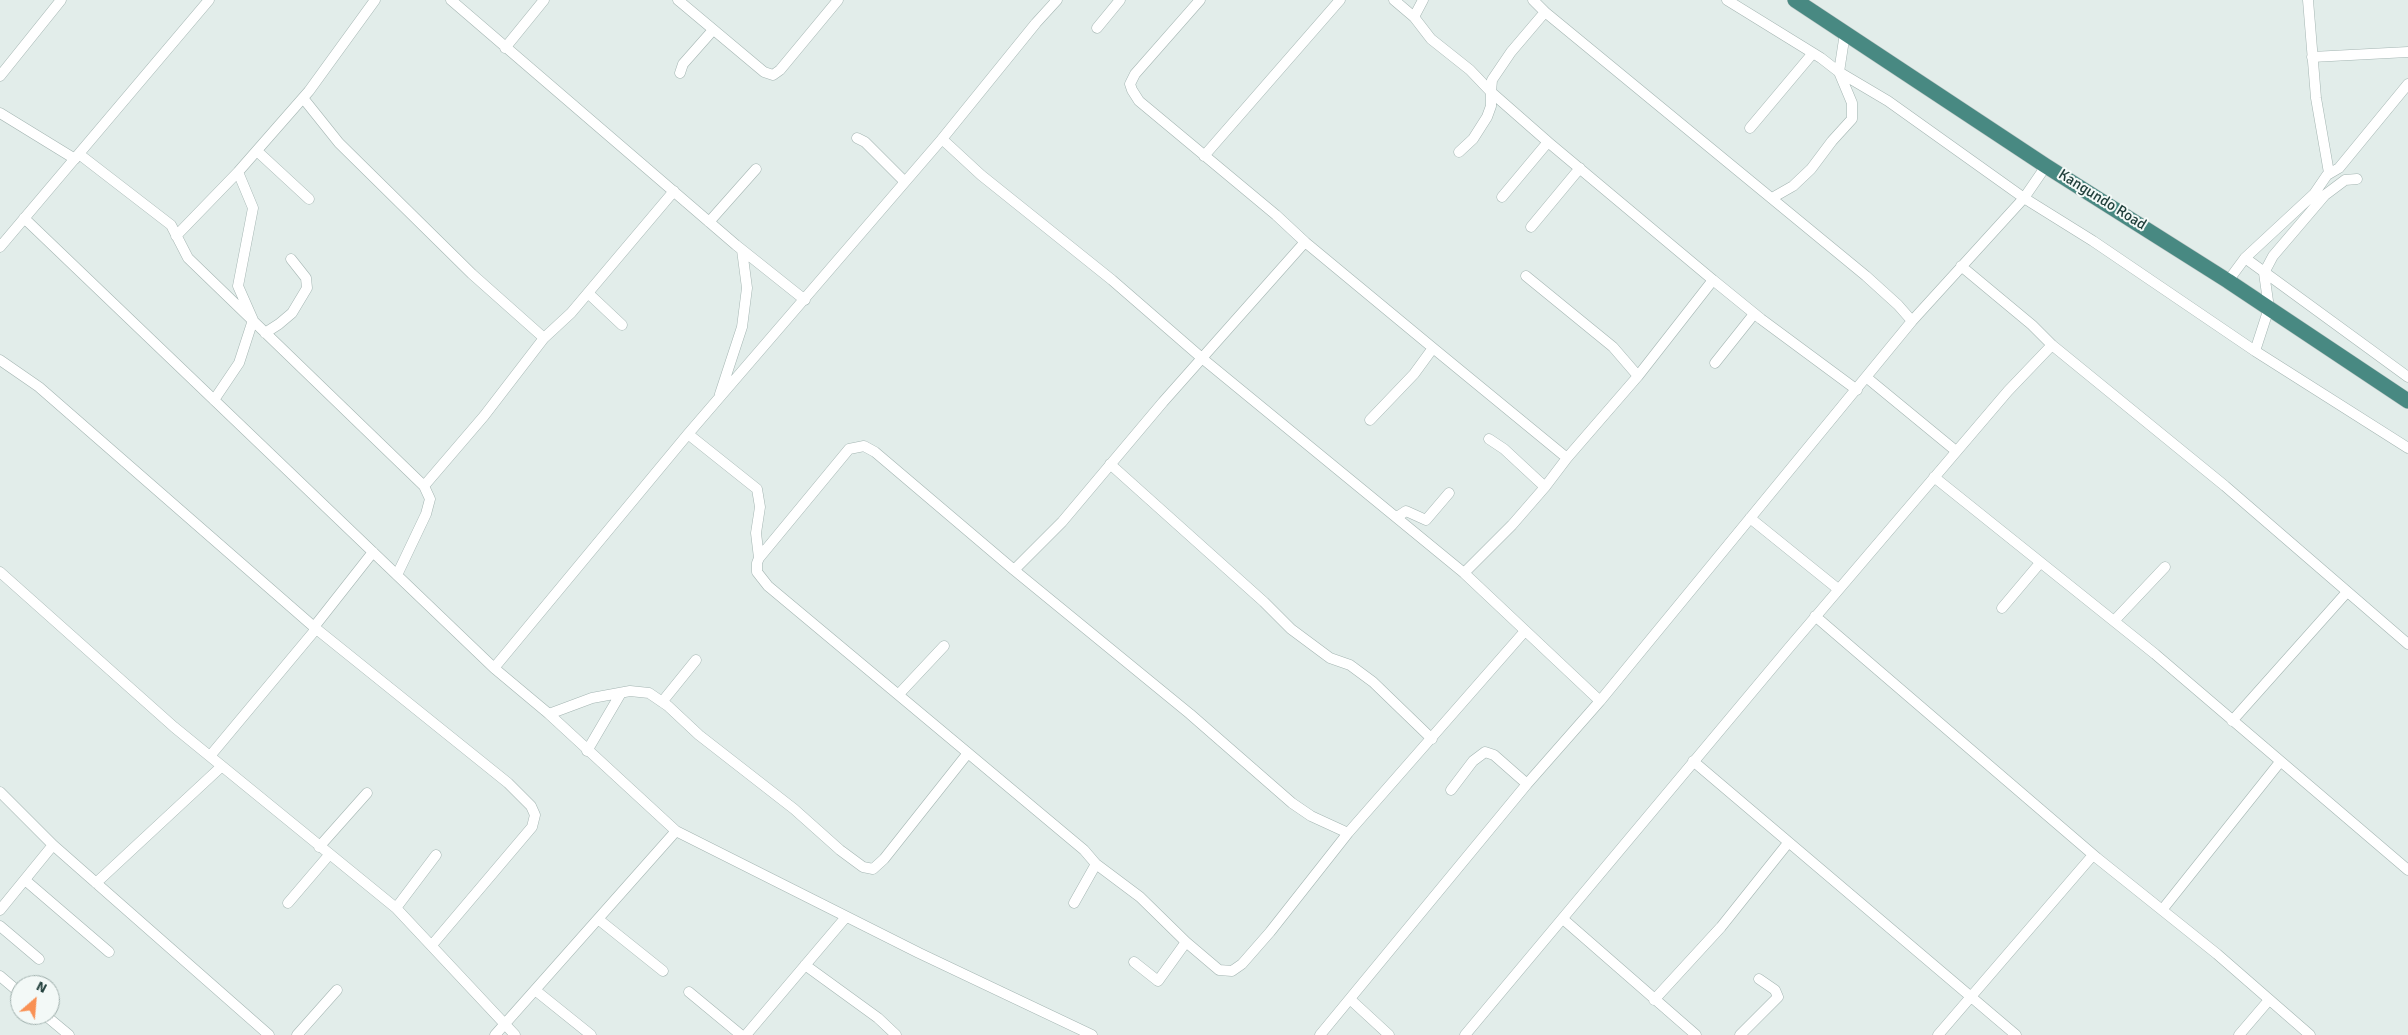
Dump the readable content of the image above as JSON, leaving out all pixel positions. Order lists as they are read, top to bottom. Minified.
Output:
{"streets":{"highway":["Kangundo Road"]},"north":"top right"}
